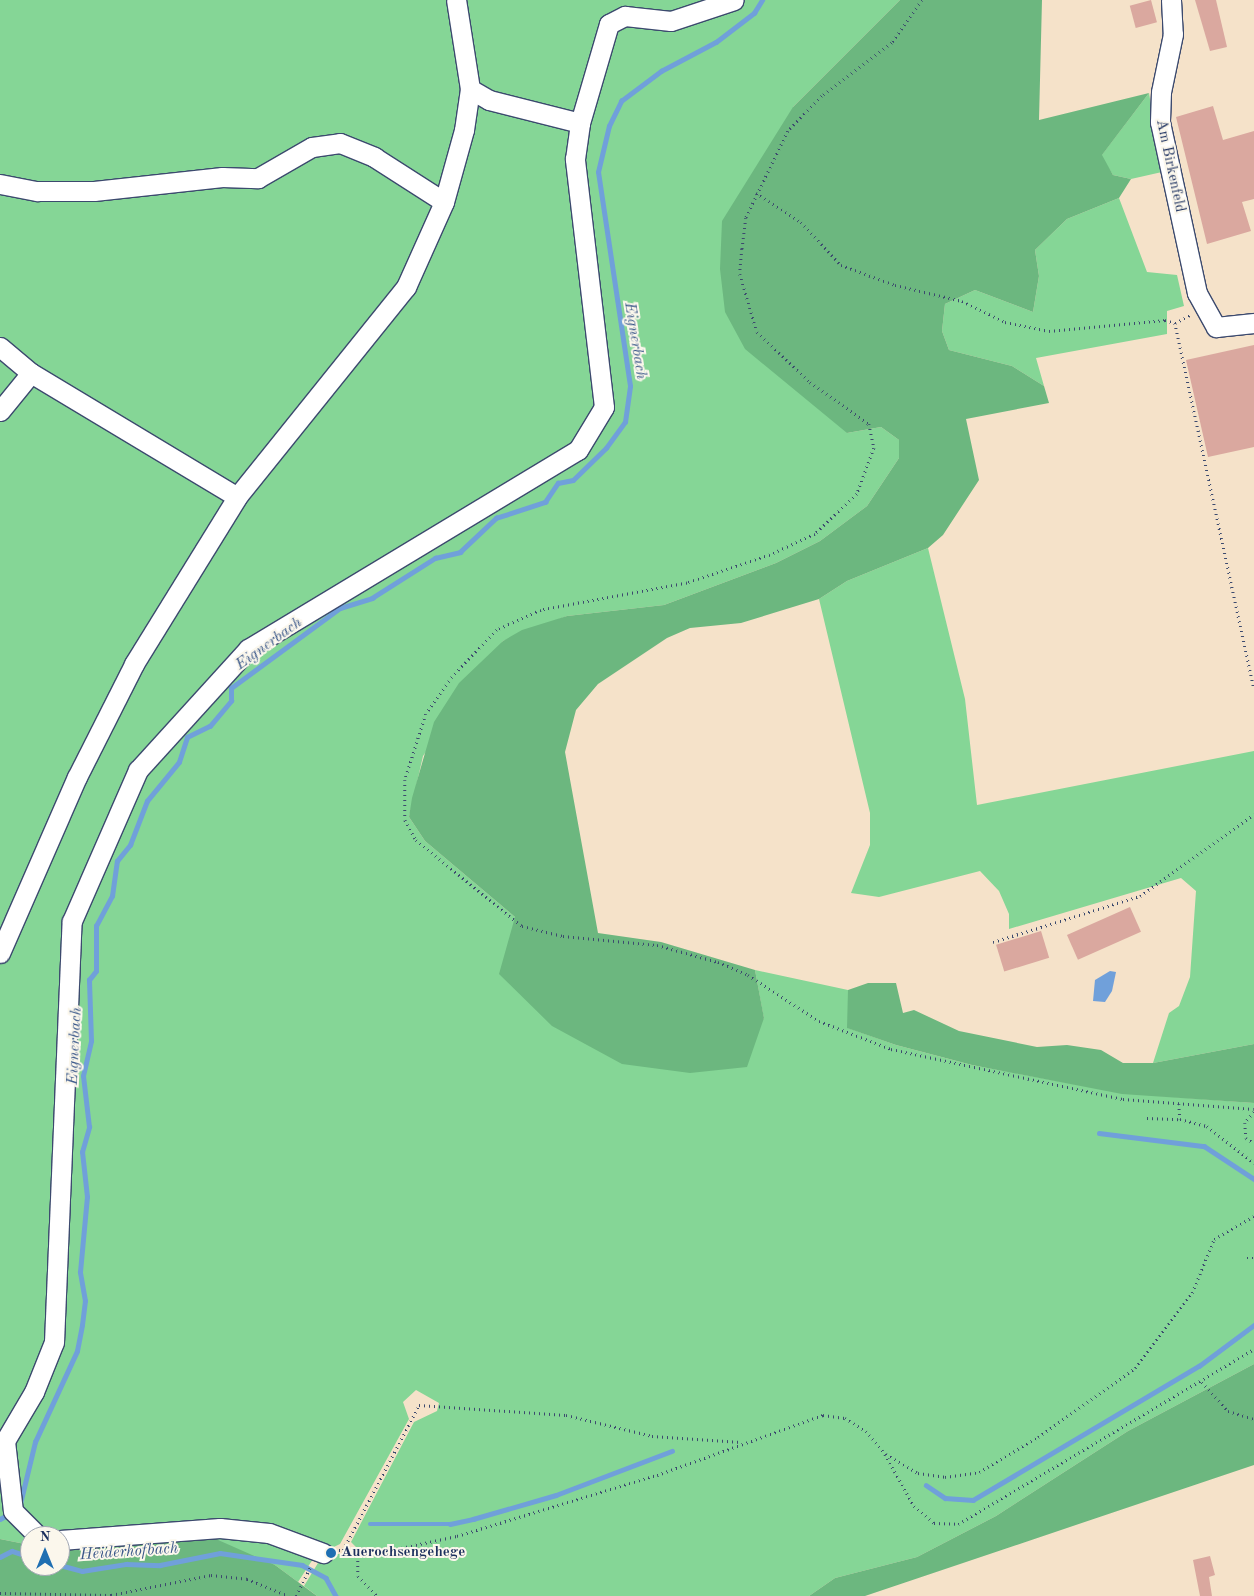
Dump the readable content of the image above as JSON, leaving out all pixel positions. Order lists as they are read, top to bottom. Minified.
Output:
{"streets":{"street":["Am Birkenfeld"]},"water":["Eignerbach","Heiderhofbach"],"places":["Auerochsengehege"],"north":"top"}
